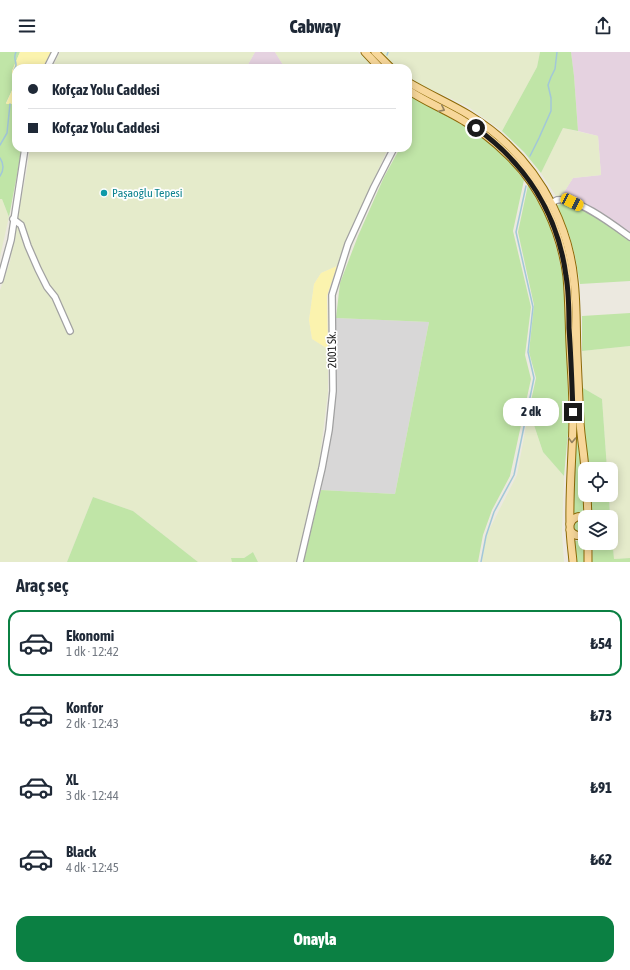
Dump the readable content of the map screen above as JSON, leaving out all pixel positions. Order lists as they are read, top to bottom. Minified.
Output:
{"streets":{"street":["2001 Sk."]},"places":["Paşaoğlu Tepesi"],"page":{"header":"Cabway","banner":["Kofçaz Yolu Caddesi","Kofçaz Yolu Caddesi"],"bubble":"2 dk","heading":"Araç seç","list":[{"name":"Ekonomi","note":"1 dk · 12:42","value":"₺54"},{"name":"Konfor","note":"2 dk · 12:43","value":"₺73"},{"name":"XL","note":"3 dk · 12:44","value":"₺91"},{"name":"Black","note":"4 dk · 12:45","value":"₺62"}],"buttons":"Onayla"}}
